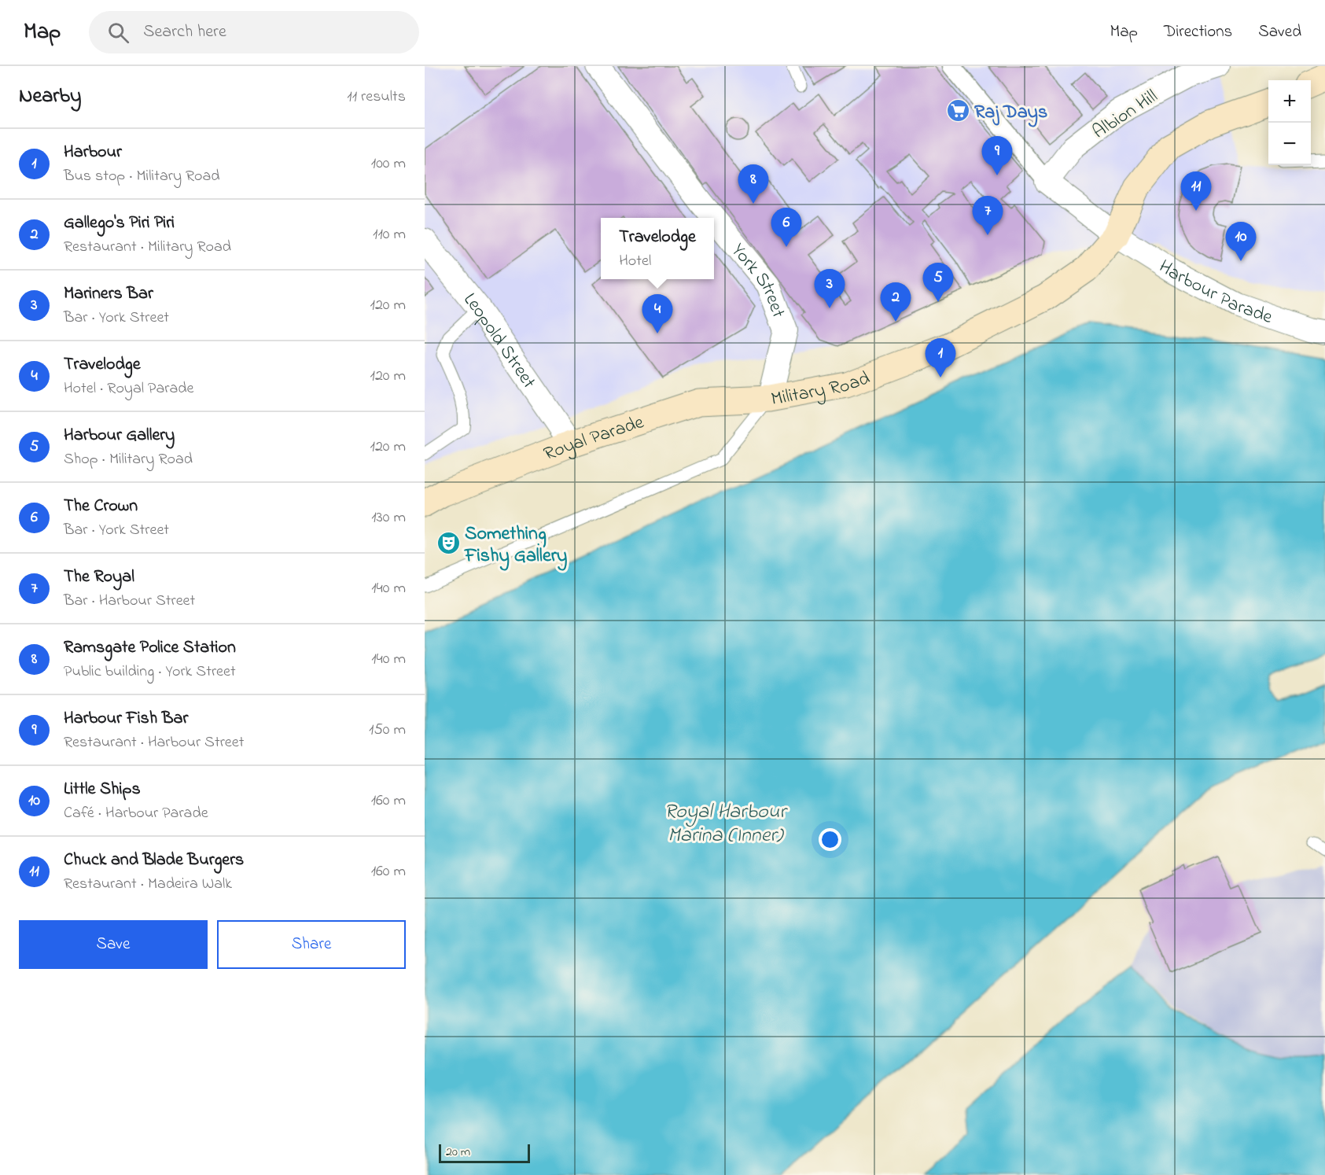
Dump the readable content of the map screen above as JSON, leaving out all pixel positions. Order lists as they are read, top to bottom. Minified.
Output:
{"streets":{"main road":["Military Road","Royal Parade"],"street":["Albion Hill","York Street","Harbour Parade","Leopold Street"]},"crossings":[["Albion Hill","Harbour Parade"],["York Street","Military Road"],["York Street","Royal Parade"],["Harbour Parade","Military Road"],["Leopold Street","Royal Parade"],["Military Road","Royal Parade"]],"water":["Royal Harbour Marina (Inner)"],"places":{"supermarket":["Raj Days"],"theatre":["Something Fishy Gallery"]},"scale_bar":"20 m","page":{"header":"Map","search":"Search here","nav":["Map","Directions","Saved"],"heading":["Nearby","11 results"],"map_buttons":["+","−"],"list":[{"mark":"1","name":"Harbour","note":"Bus stop · Military Road","value":"100 m"},{"mark":"2","name":"Gallego's Piri Piri","note":"Restaurant · Military Road","value":"110 m"},{"mark":"3","name":"Mariners Bar","note":"Bar · York Street","value":"120 m"},{"mark":"4","name":"Travelodge","note":"Hotel · Royal Parade","value":"120 m"},{"mark":"5","name":"Harbour Gallery","note":"Shop · Military Road","value":"120 m"},{"mark":"6","name":"The Crown","note":"Bar · York Street","value":"130 m"},{"mark":"7","name":"The Royal","note":"Bar · Harbour Street","value":"140 m"},{"mark":"8","name":"Ramsgate Police Station","note":"Public building · York Street","value":"140 m"},{"mark":"9","name":"Harbour Fish Bar","note":"Restaurant · Harbour Street","value":"150 m"},{"mark":"10","name":"Little Ships","note":"Café · Harbour Parade","value":"160 m"},{"mark":"11","name":"Chuck and Blade Burgers","note":"Restaurant · Madeira Walk","value":"160 m"}],"pins":["9","8","11","7","6","10","5","3","2","4","1"],"popup":["Travelodge","Hotel"],"buttons":["Save","Share"],"scale":"20 m"}}
